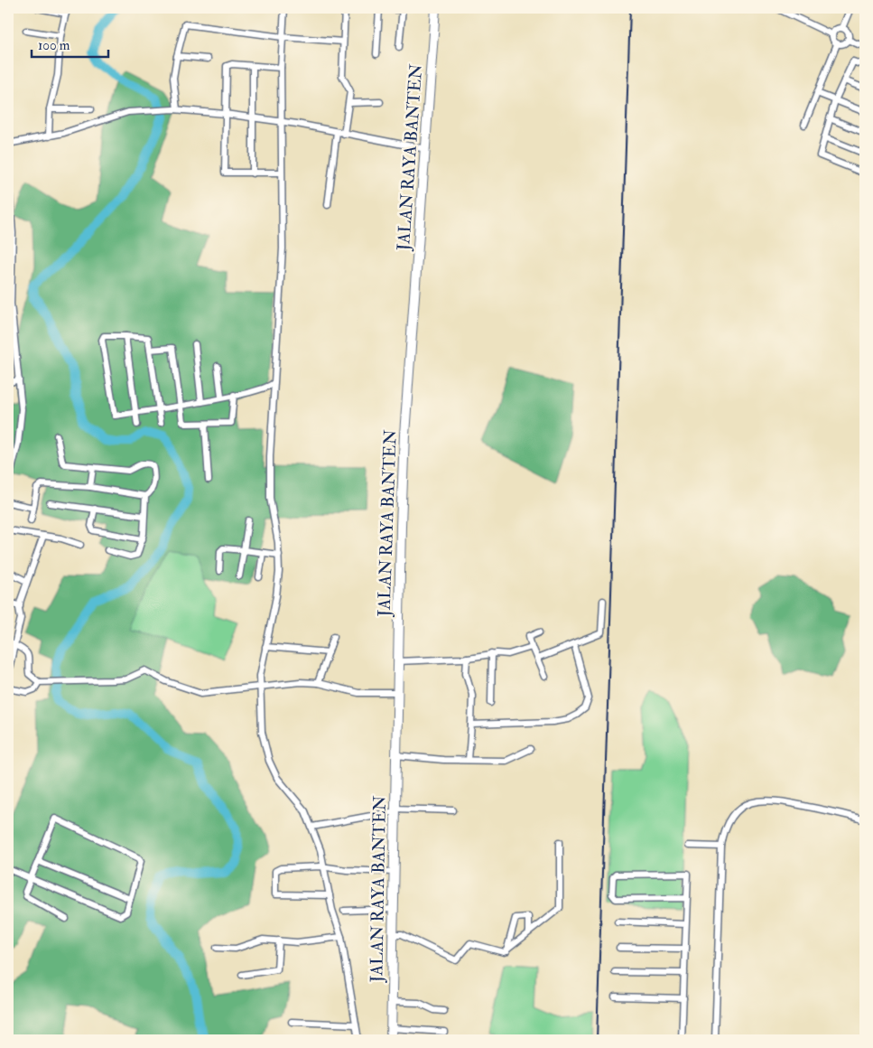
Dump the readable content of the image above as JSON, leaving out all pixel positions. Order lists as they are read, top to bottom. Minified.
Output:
{"streets":{"main road":["JALAN RAYA BANTEN"]},"scale_bar":"100 m"}
